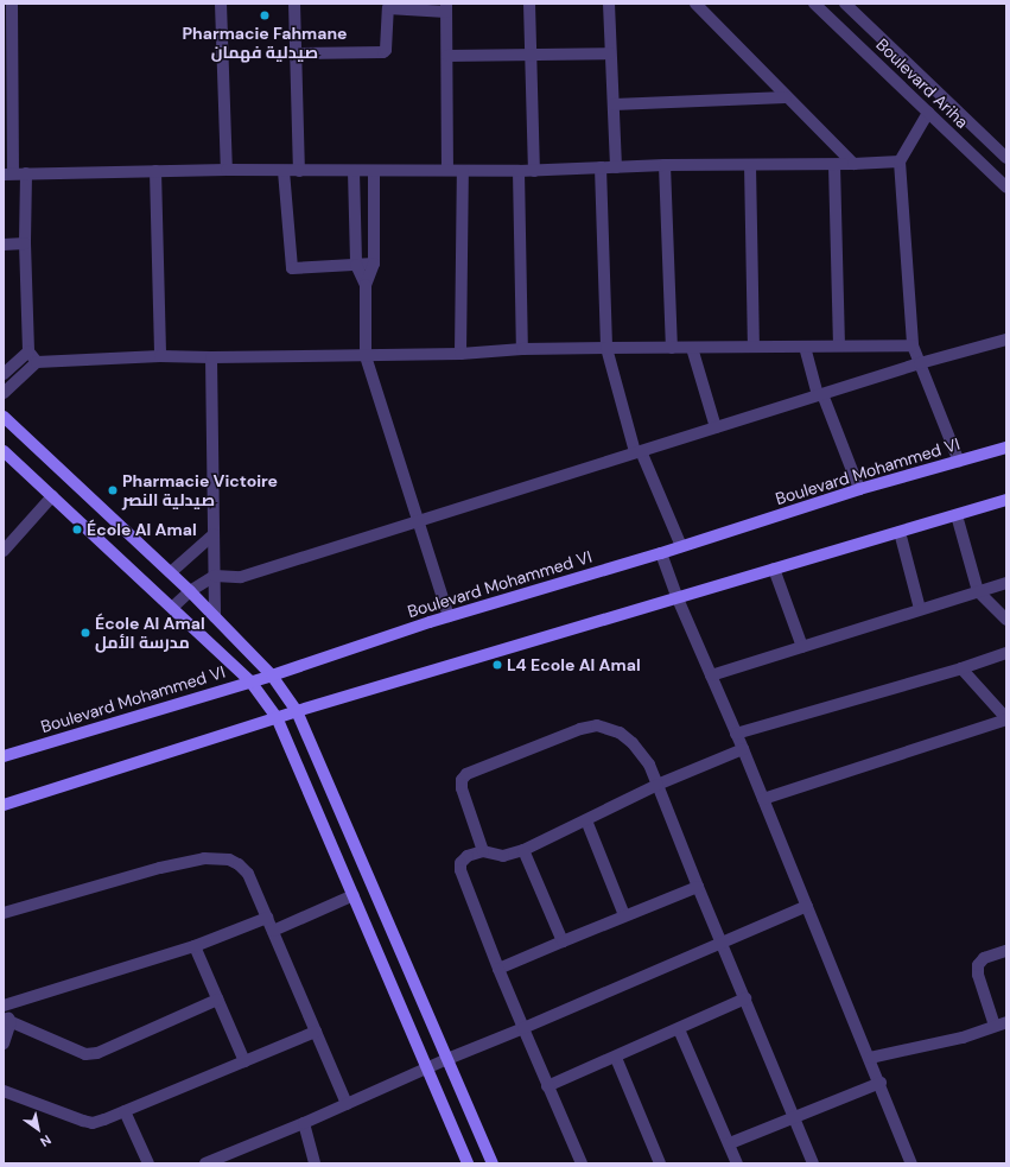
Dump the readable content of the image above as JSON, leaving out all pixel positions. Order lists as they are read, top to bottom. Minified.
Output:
{"streets":{"main road":["Boulevard Mohammed VI"],"street":["Boulevard Ariha"]},"places":["Pharmacie Fahmane صيدلية فهمان","Pharmacie Victoire صيدلية النصر","École Al Amal","École Al Amal مدرسة الأمل","L4 Ecole Al Amal"],"north":"bottom right"}
